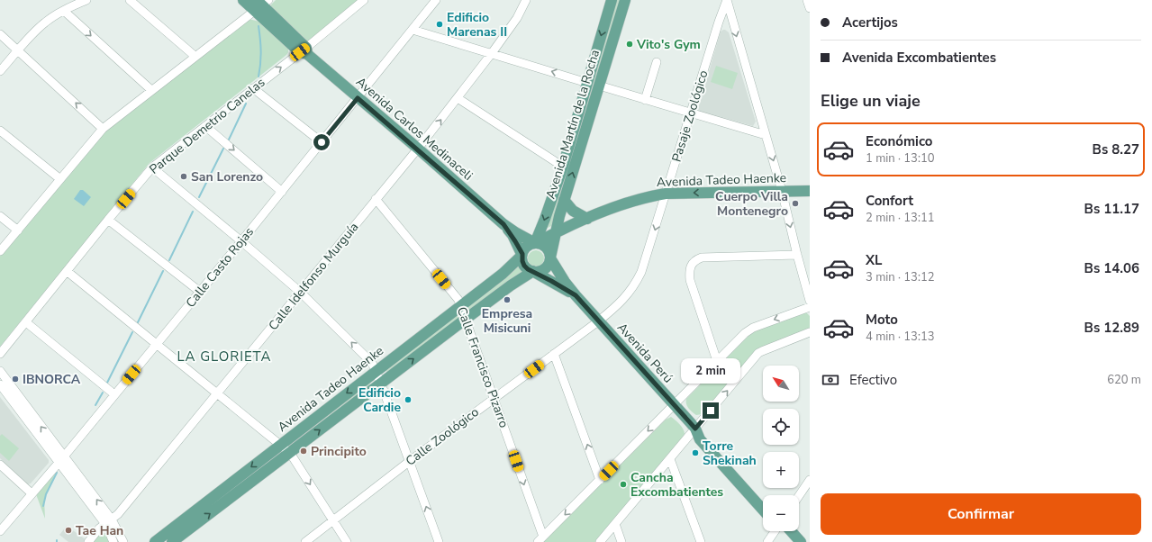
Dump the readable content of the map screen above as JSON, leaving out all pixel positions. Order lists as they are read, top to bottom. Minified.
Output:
{"streets":{"main road":["Avenida Martín de la Rocha","Avenida Carlos Medinaceli","Avenida Tadeo Haenke","Avenida Perú"],"street":["Pasaje Zoológico","Parque Demetrio Canelas","Calle Casto Rojas","Calle Idelfonso Murguía","Calle Francisco Pizarro","Calle Zoológico"]},"crossings":[["Pasaje Zoológico","Avenida Tadeo Haenke"],["Pasaje Zoológico","Avenida Perú"],["Pasaje Zoológico","Calle Zoológico"],["Avenida Martín de la Rocha","Avenida Carlos Medinaceli"],["Avenida Martín de la Rocha","Avenida Tadeo Haenke"],["Avenida Martín de la Rocha","Avenida Perú"],["Parque Demetrio Canelas","Avenida Carlos Medinaceli"],["Avenida Carlos Medinaceli","Avenida Tadeo Haenke"],["Avenida Carlos Medinaceli","Calle Casto Rojas"],["Avenida Carlos Medinaceli","Calle Idelfonso Murguía"],["Avenida Carlos Medinaceli","Avenida Perú"],["Avenida Tadeo Haenke","Avenida Perú"],["Avenida Tadeo Haenke","Calle Francisco Pizarro"],["Calle Idelfonso Murguía","Calle Francisco Pizarro"],["Avenida Perú","Calle Zoológico"],["Calle Francisco Pizarro","Calle Zoológico"]],"one_way":["Pasaje Zoológico","Calle Francisco Pizarro"],"districts":["LA GLORIETA"],"places":["Edificio Marenas II","Vito's Gym","San Lorenzo","Cuerpo Villa Montenegro","Empresa Misicuni","IBNORCA","Edificio Cardie","Principito","Torre Shekinah","Cancha Excombatientes","Tae Han"],"north":"top left","page":{"banner":["Acertijos","Avenida Excombatientes"],"heading":"Elige un viaje","list":[{"name":"Económico","note":"1 min · 13:10","value":"Bs 8.27"},{"name":"Confort","note":"2 min · 13:11","value":"Bs 11.17"},{"name":"XL","note":"3 min · 13:12","value":"Bs 14.06"},{"name":"Moto","note":"4 min · 13:13","value":"Bs 12.89"}],"bubble":"2 min","pay":["Efectivo","620 m"],"map_buttons":["+","−"],"buttons":"Confirmar"}}
